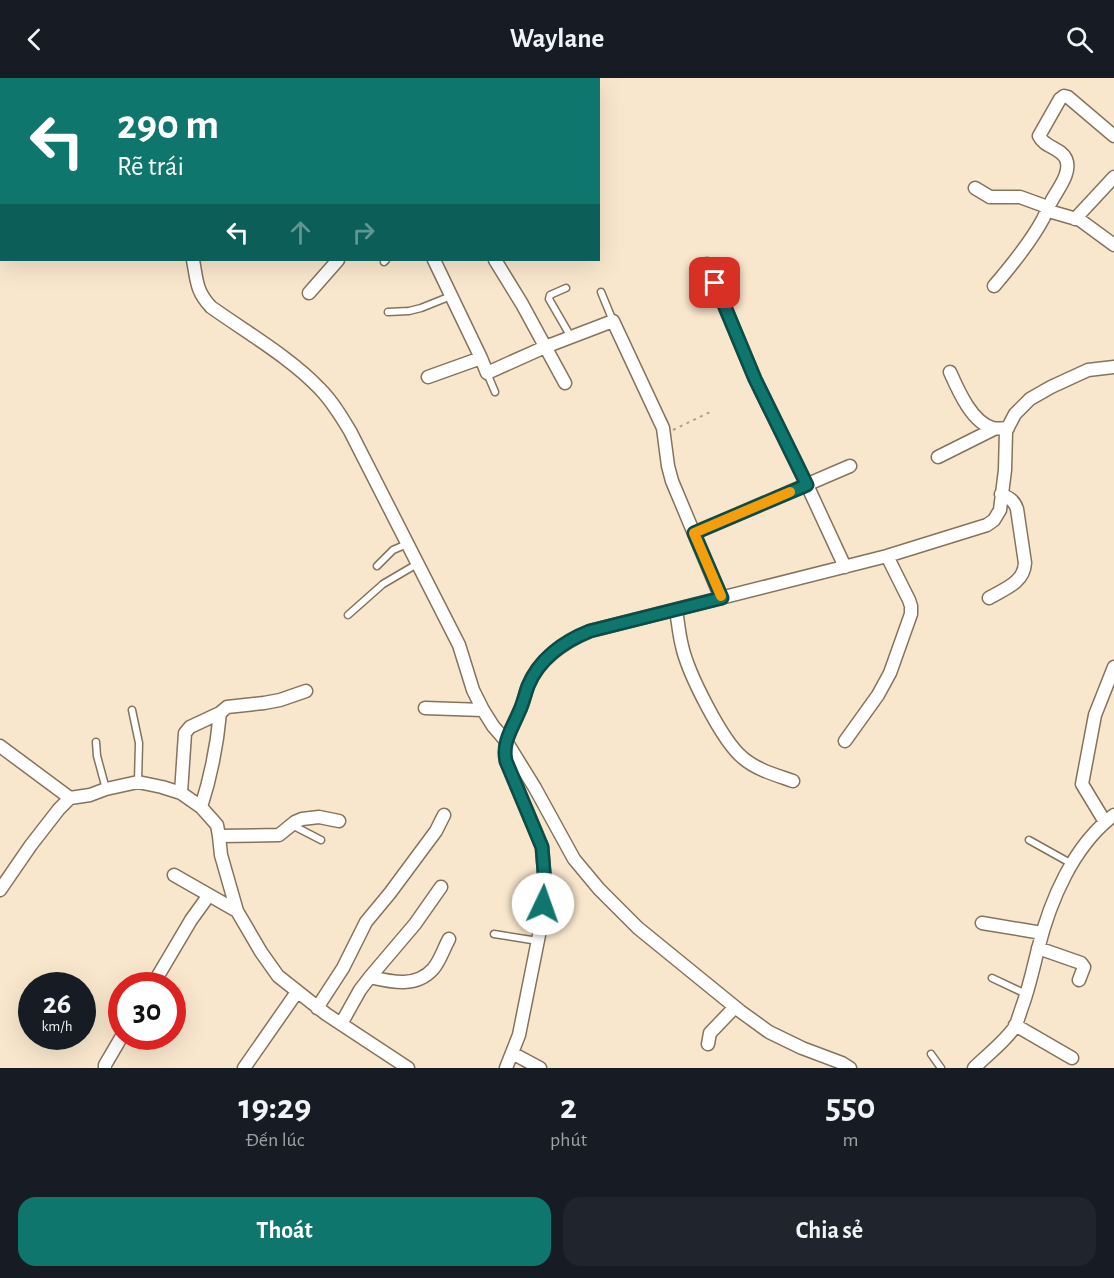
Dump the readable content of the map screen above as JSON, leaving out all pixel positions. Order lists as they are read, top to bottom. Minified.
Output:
{"page":{"header":"Waylane","turn":["290 m","Rẽ trái"],"speed":"26 km/h","limit":"30","eta":["19:29","Đến lúc","2","phút","550","m"],"buttons":["Thoát","Chia sẻ"]}}
